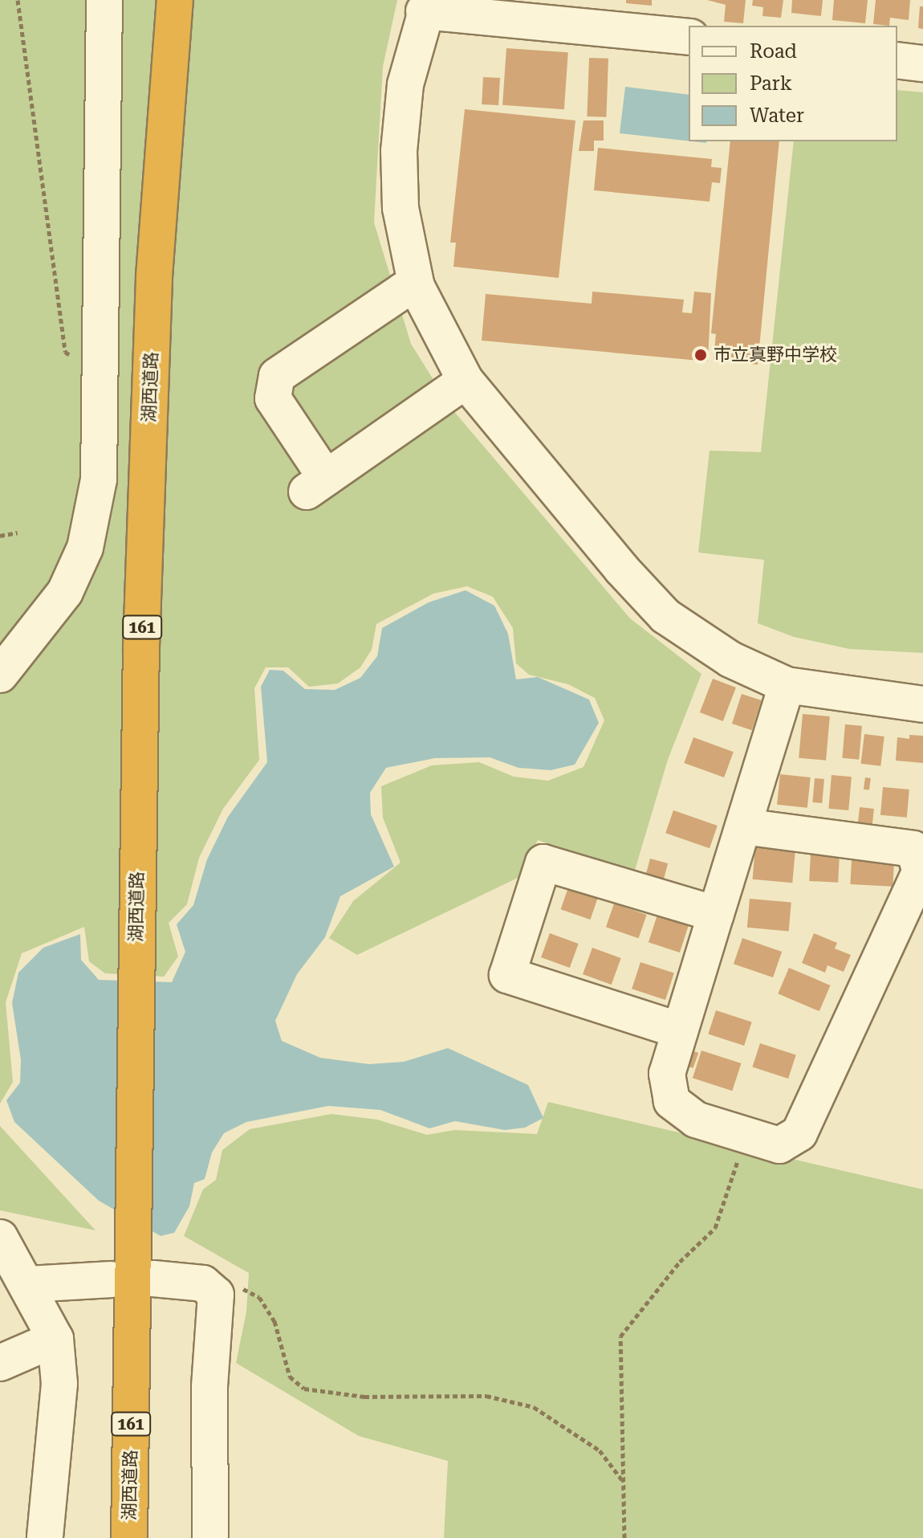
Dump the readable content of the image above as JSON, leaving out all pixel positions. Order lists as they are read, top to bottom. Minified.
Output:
{"streets":{"highway":["湖西道路","161"]},"places":["市立真野中学校"],"legend":["Road","Park","Water"]}
